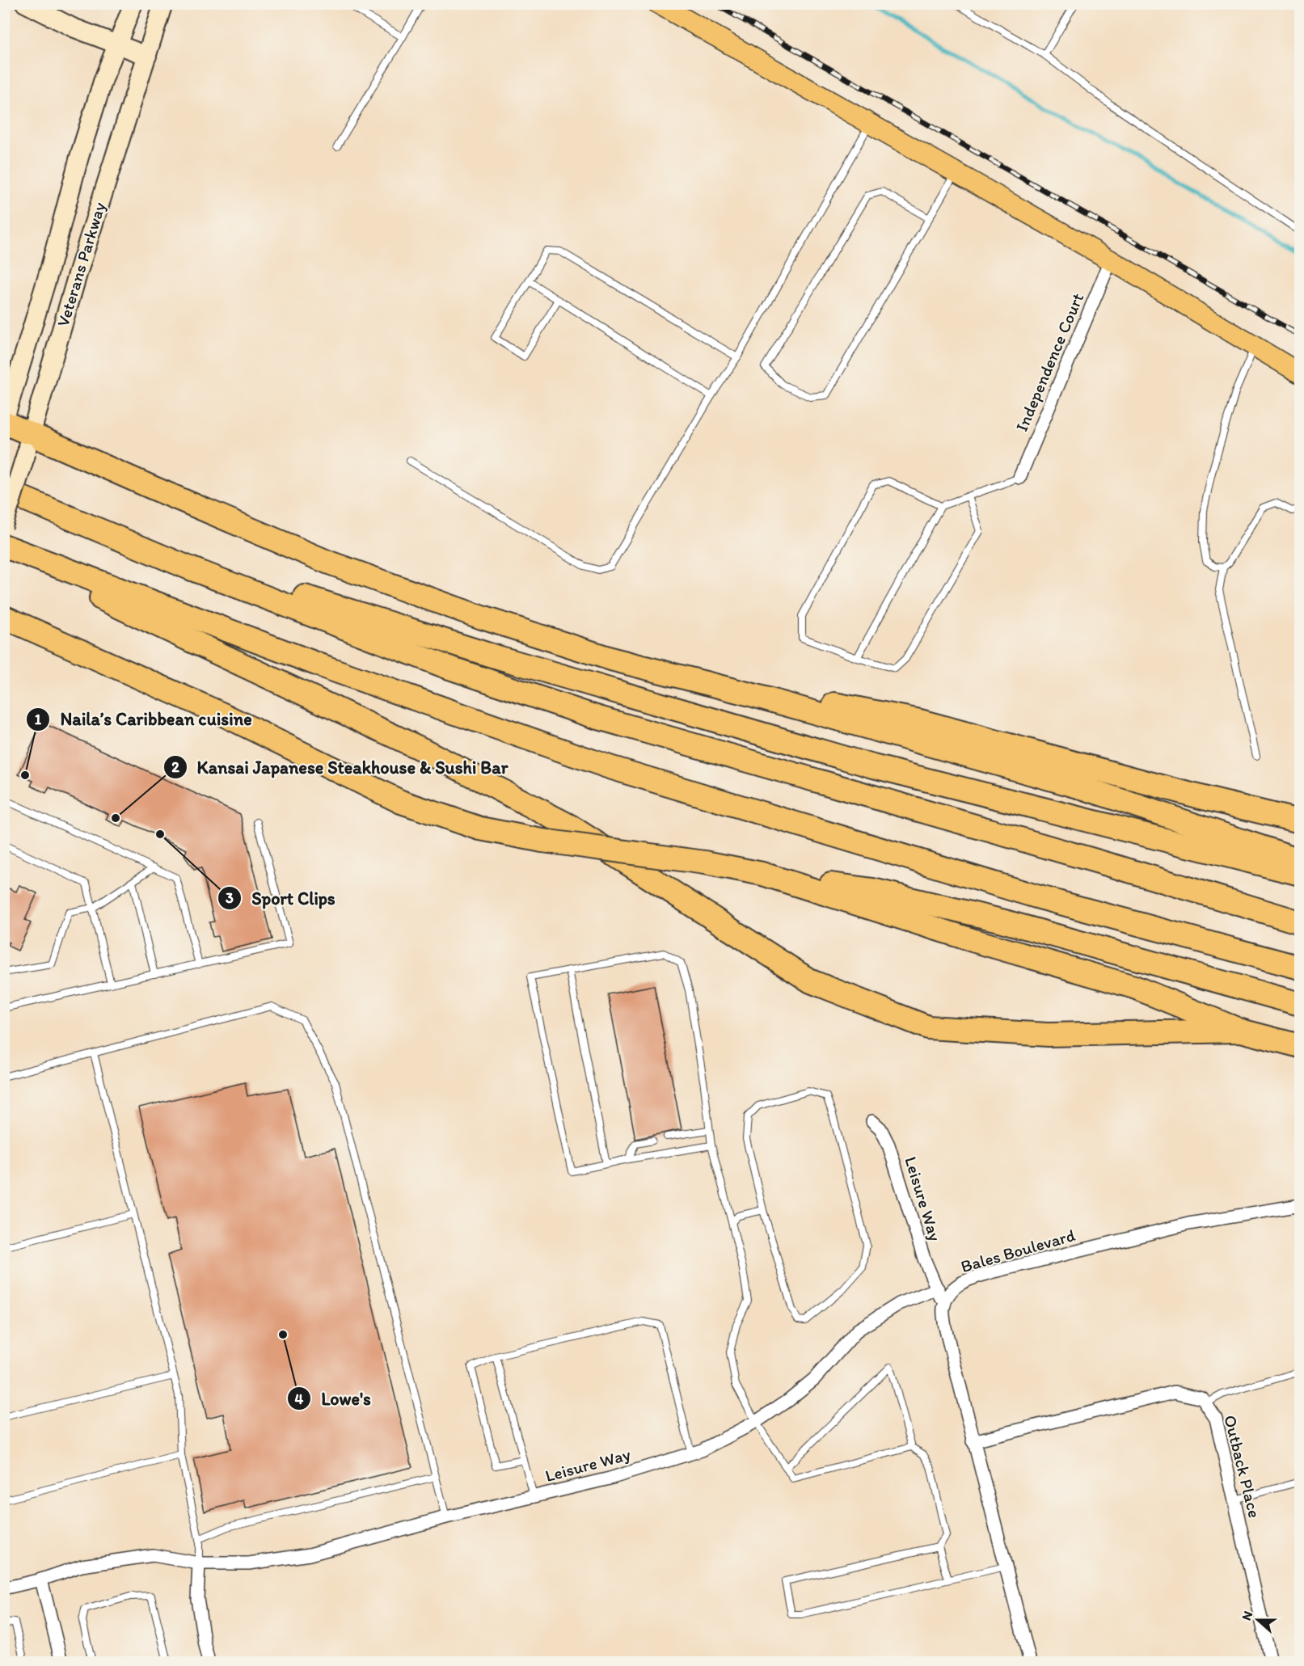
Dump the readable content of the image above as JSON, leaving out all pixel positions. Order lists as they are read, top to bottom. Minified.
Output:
{"streets":{"main road":["Veterans Parkway"],"street":["Independence Court","Leisure Way","Bales Boulevard","Outback Place"]},"crossings":[["Leisure Way","Bales Boulevard"]],"places":["Naila’s Caribbean cuisine","Kansai Japanese Steakhouse & Sushi Bar","Sport Clips","Lowe's"],"north":"left"}
